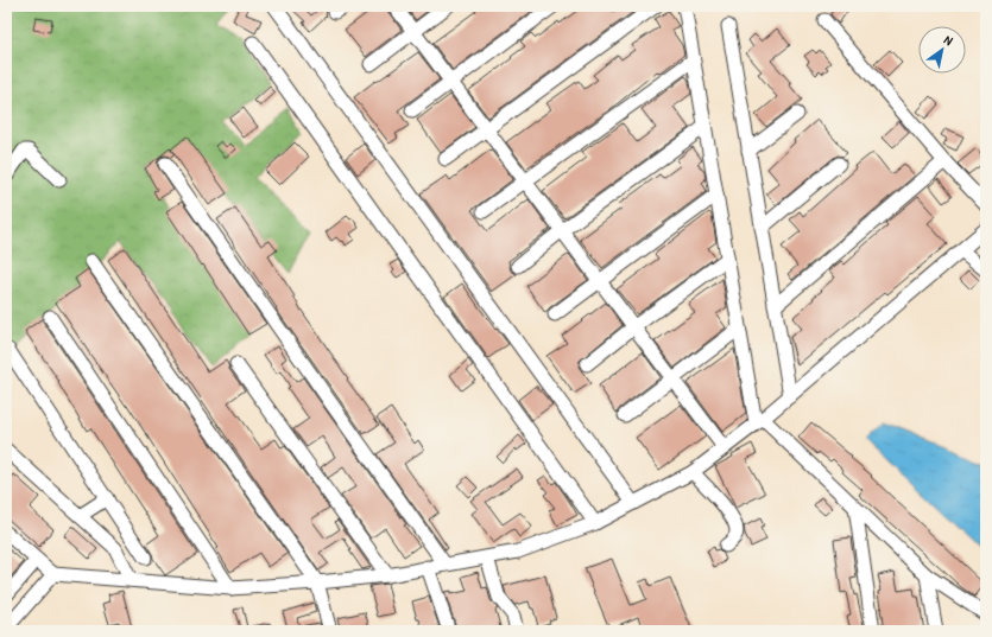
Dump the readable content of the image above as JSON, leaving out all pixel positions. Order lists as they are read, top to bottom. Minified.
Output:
{"north":"top right"}
